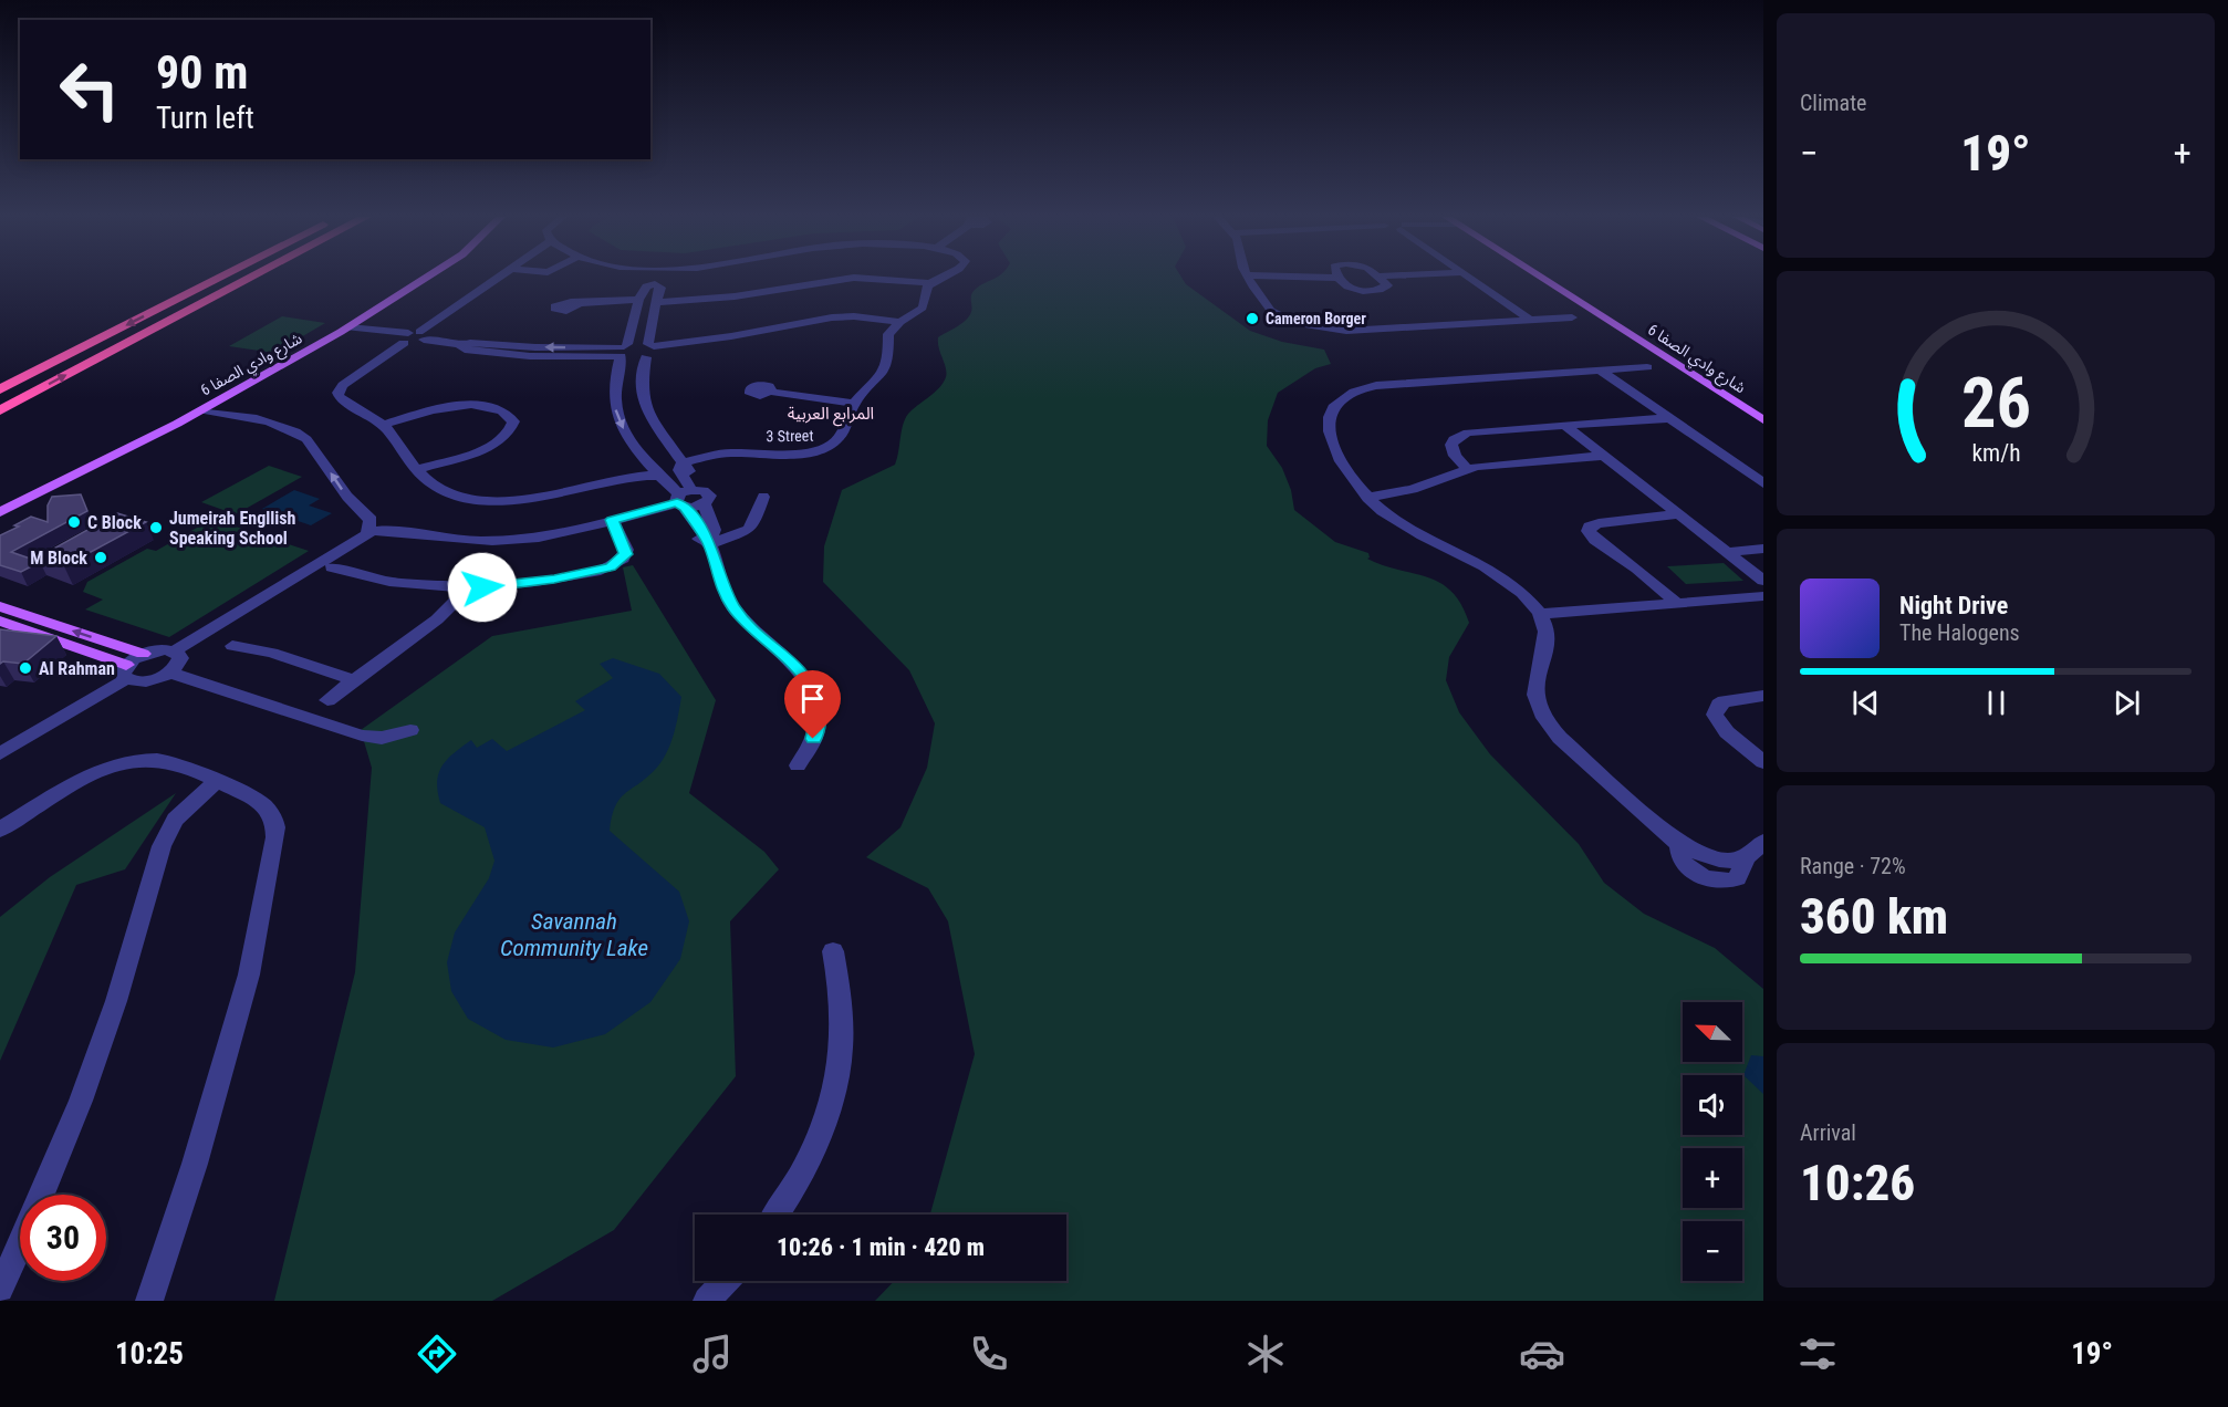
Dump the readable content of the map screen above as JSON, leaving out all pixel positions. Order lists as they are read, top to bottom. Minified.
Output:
{"streets":{"main road":["شارع وادي الصفا 6"],"street":["3 Street"]},"districts":["المرابع العربية"],"water":["Savannah Community Lake"],"places":["Cameron Borger","C Block","Jumeirah Engllish Speaking School","M Block","Al Rahman"],"north":"top left","page":{"tile":["Climate",["Range · 72%","360 km"],["Arrival","10:26"]],"turn":["90 m","Turn left"],"heat":["−","19°","+"],"song":["Night Drive","The Halogens"],"map_buttons":["+","−"],"limit":"30","trip":"10:26 · 1 min · 420 m","tabs":["10:25","19°"],"gauge":["26","km/h"]}}
